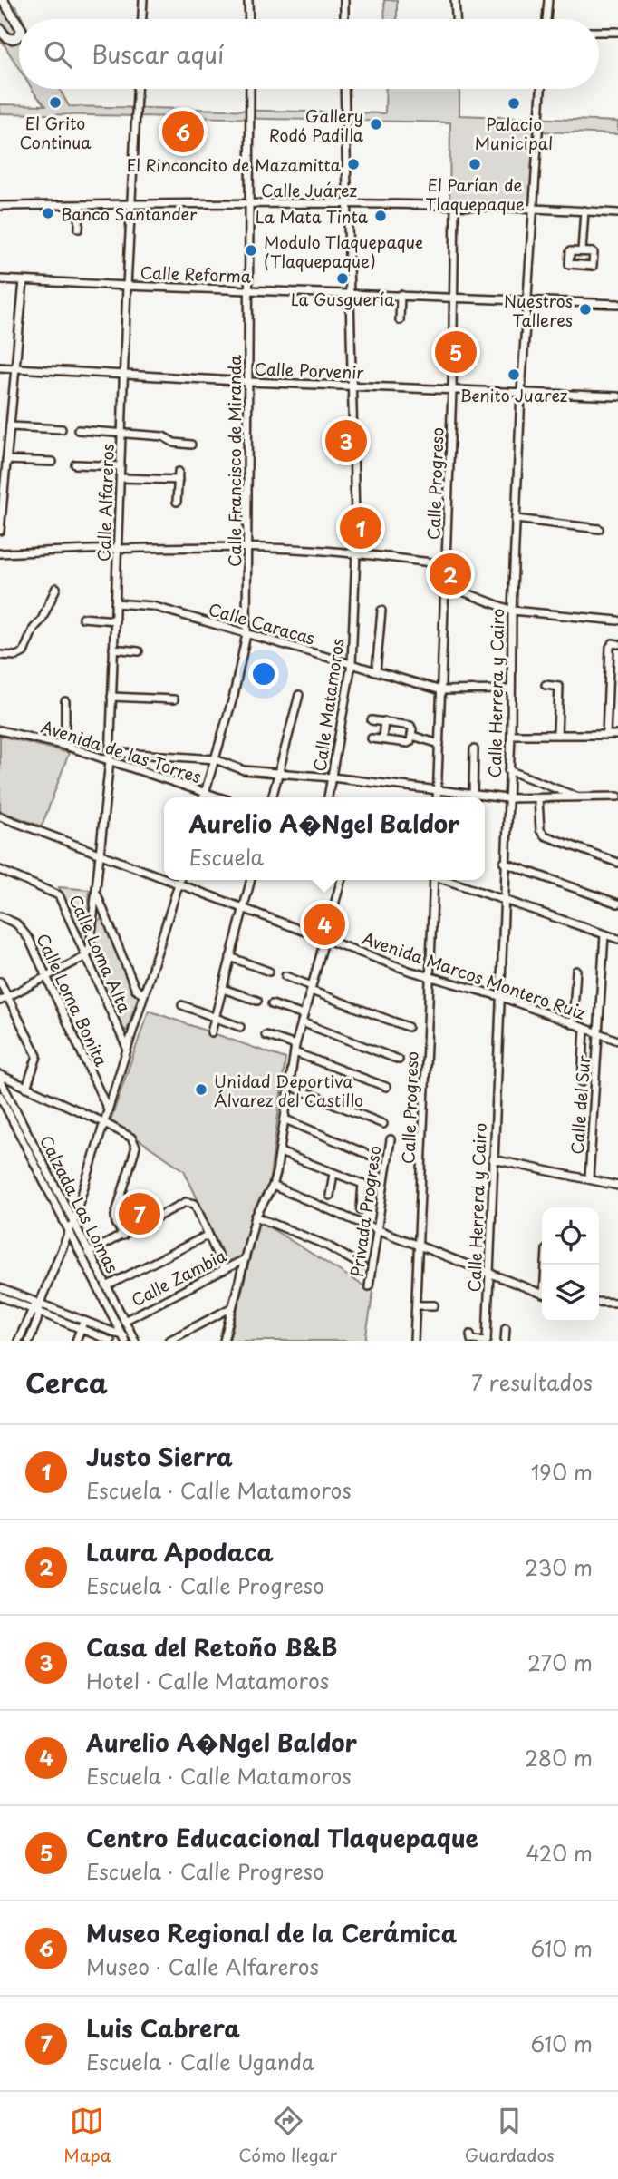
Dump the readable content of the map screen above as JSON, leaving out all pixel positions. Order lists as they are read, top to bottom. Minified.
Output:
{"streets":{"street":["Calle Juárez","Calle Reforma","Calle Porvenir","Calle Francisco de Miranda","Calle Progreso","Calle Alfareros","Calle Caracas","Calle Herrera y Cairo","Calle Matamoros","Avenida de las Torres","Calle Loma Alta","Avenida Marcos Montero Ruiz","Calle Loma Bonita","Calle del Sur","Calzada Las Lomas","Privada Progreso","Calle Zambia"]},"crossings":[["Calle Juárez","Calle Francisco de Miranda"],["Calle Juárez","Calle Progreso"],["Calle Juárez","Calle Alfareros"],["Calle Juárez","Calle Herrera y Cairo"],["Calle Juárez","Calle Matamoros"],["Calle Reforma","Calle Francisco de Miranda"],["Calle Reforma","Calle Progreso"],["Calle Reforma","Calle Alfareros"],["Calle Reforma","Calle Herrera y Cairo"],["Calle Reforma","Calle Matamoros"],["Calle Porvenir","Calle Francisco de Miranda"],["Calle Porvenir","Calle Progreso"],["Calle Porvenir","Calle Alfareros"],["Calle Porvenir","Calle Herrera y Cairo"],["Calle Porvenir","Calle Matamoros"],["Calle Francisco de Miranda","Calle Caracas"],["Calle Francisco de Miranda","Avenida de las Torres"],["Calle Progreso","Calle Caracas"],["Calle Progreso","Avenida Marcos Montero Ruiz"],["Calle Alfareros","Calle Caracas"],["Calle Alfareros","Avenida de las Torres"],["Calle Alfareros","Calle Loma Alta"],["Calle Alfareros","Avenida Marcos Montero Ruiz"],["Calle Caracas","Calle Herrera y Cairo"],["Calle Caracas","Calle Matamoros"],["Calle Herrera y Cairo","Avenida Marcos Montero Ruiz"],["Avenida Marcos Montero Ruiz","Calle del Sur"],["Calzada Las Lomas","Calle Zambia"]],"places":["El Grito Continua","Palacio Municipal","Gallery Rodó Padilla","El Rinconcito de Mazamitta","El Parían de Tlaquepaque","Banco Santander","La Mata Tinta","Modulo Tlaquepaque (Tlaquepaque)","La Gusguería","Nuestros Talleres","Benito Juarez","Unidad Deportiva Álvarez del Castillo"],"page":{"search":"Buscar aquí","pins":["6","5","3","1","2","4","7"],"popup":["Aurelio A�Ngel Baldor","Escuela"],"heading":["Cerca","7 resultados"],"list":[{"mark":"1","name":"Justo Sierra","note":"Escuela · Calle Matamoros","value":"190 m"},{"mark":"2","name":"Laura Apodaca","note":"Escuela · Calle Progreso","value":"230 m"},{"mark":"3","name":"Casa del Retoño B&B","note":"Hotel · Calle Matamoros","value":"270 m"},{"mark":"4","name":"Aurelio A�Ngel Baldor","note":"Escuela · Calle Matamoros","value":"280 m"},{"mark":"5","name":"Centro Educacional Tlaquepaque","note":"Escuela · Calle Progreso","value":"420 m"},{"mark":"6","name":"Museo Regional de la Cerámica","note":"Museo · Calle Alfareros","value":"610 m"},{"mark":"7","name":"Luis Cabrera","note":"Escuela · Calle Uganda","value":"610 m"}],"nav":["Mapa","Cómo llegar","Guardados"]}}
